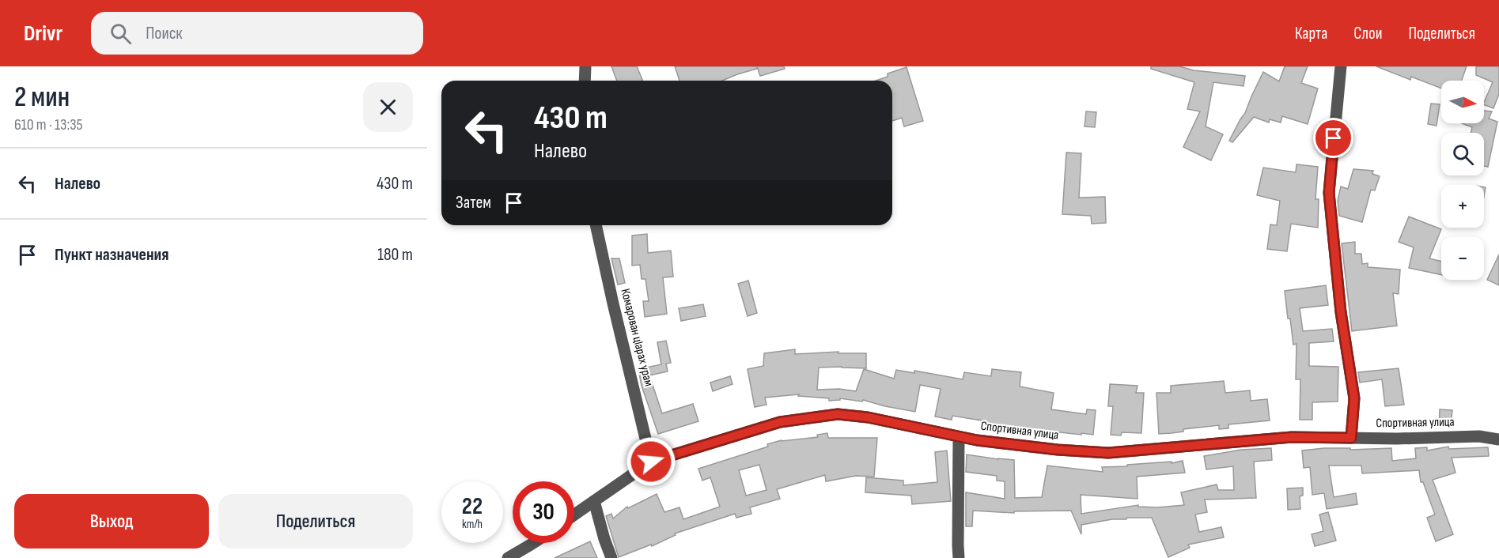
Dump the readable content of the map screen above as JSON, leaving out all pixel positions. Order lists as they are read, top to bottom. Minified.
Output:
{"streets":{"street":["Комарован цIарах урам","Спортивная улица"]},"crossings":[["Комарован цIарах урам","Спортивная улица"]],"north":"right","page":{"header":"Drivr","search":"Поиск","nav":["Карта","Слои","Поделиться"],"heading":["2 мин","610 m · 13:35"],"map_buttons":["+","−"],"turn":["430 m","Налево"],"list":[{"name":"Налево","value":"430 m"},{"name":"Пункт назначения","value":"180 m"}],"then":"Затем","speed":"22 km/h","limit":"30","buttons":["Выход","Поделиться"]}}
